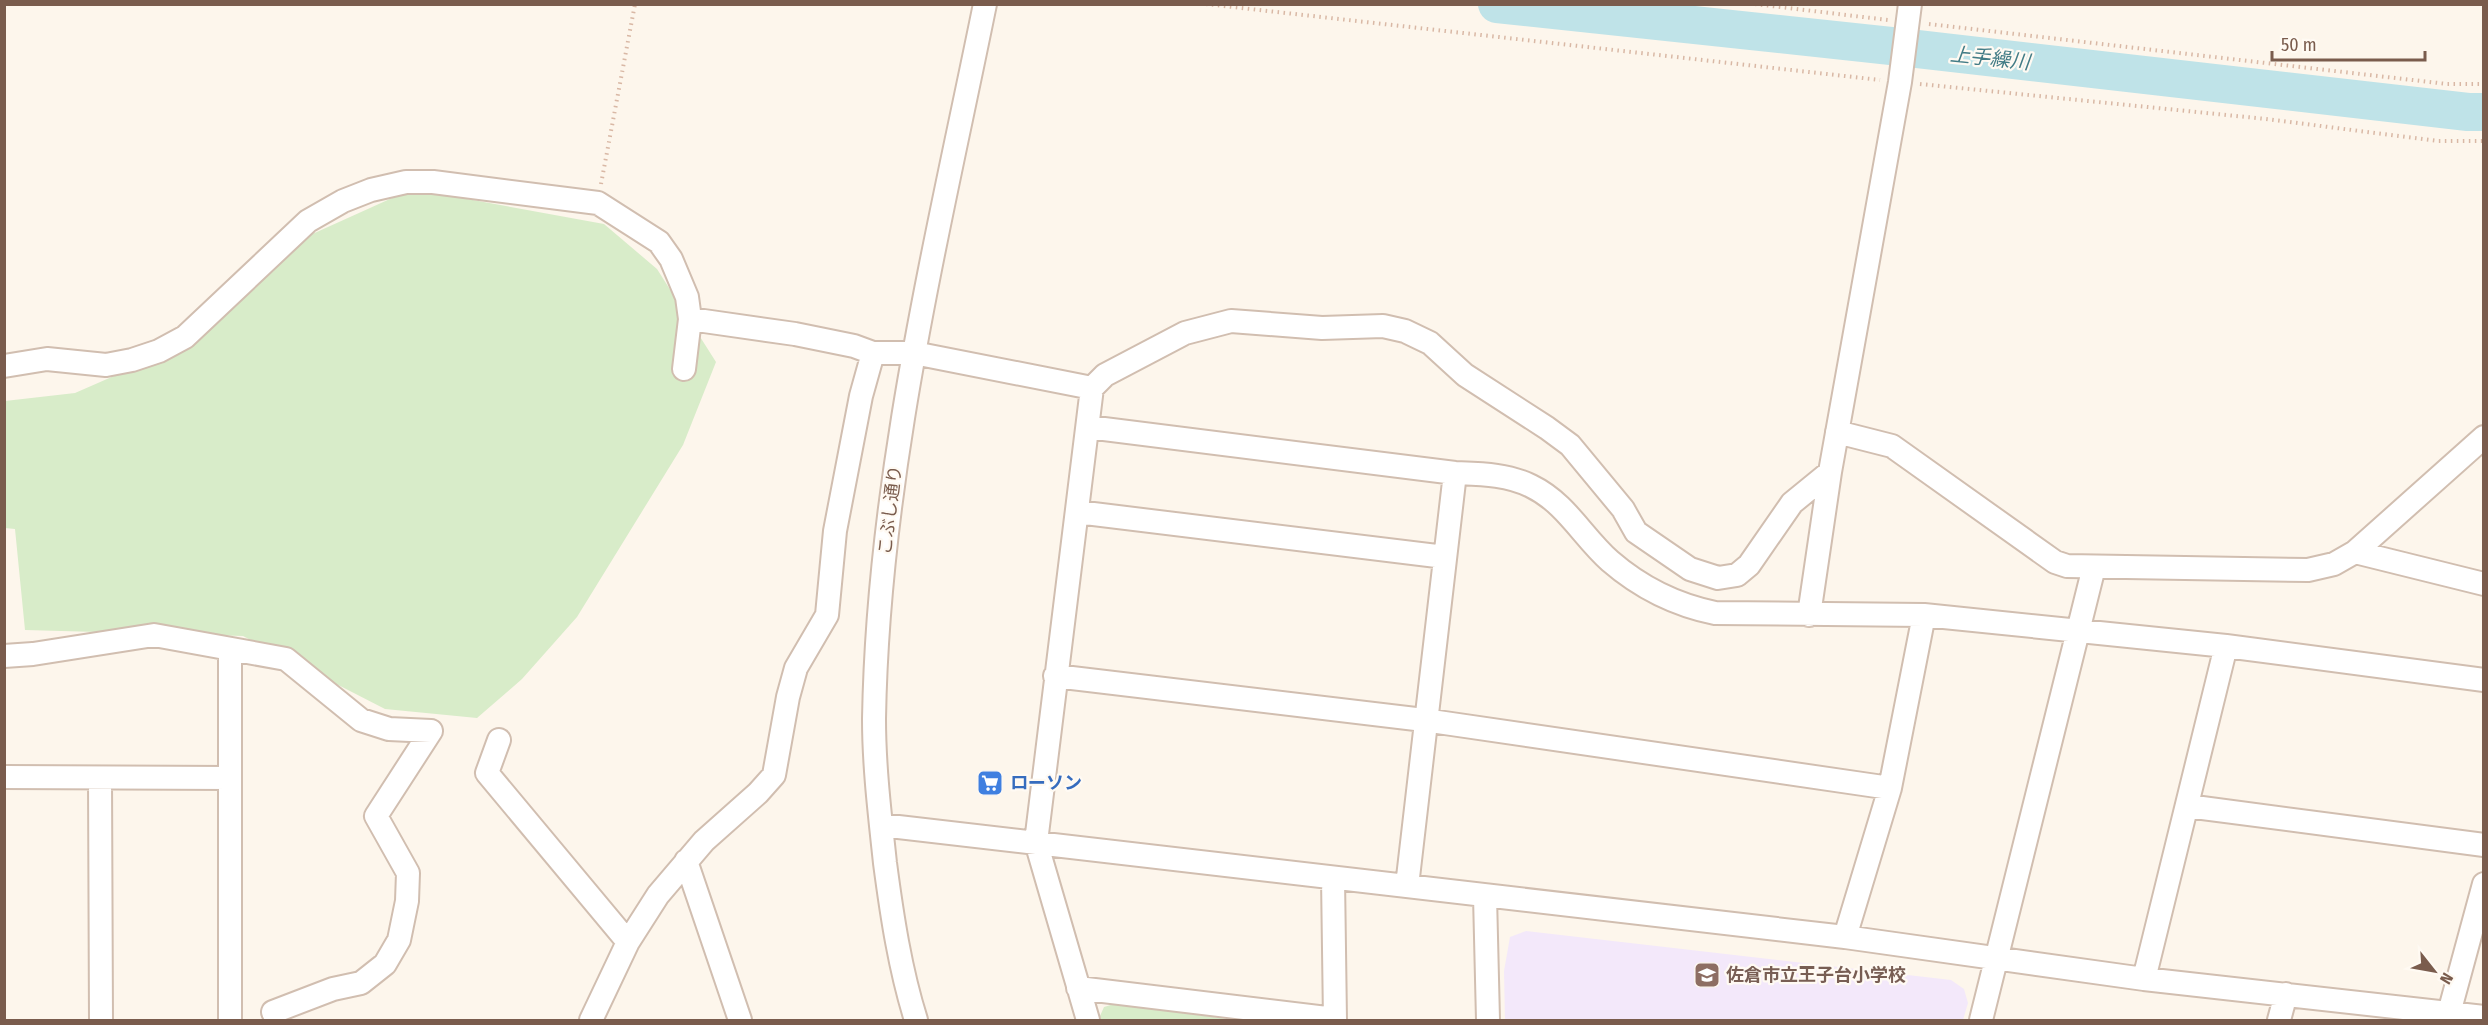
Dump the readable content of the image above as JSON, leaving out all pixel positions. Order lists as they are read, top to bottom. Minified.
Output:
{"streets":{"street":["こぶし通り"]},"water":["上手繰川"],"places":{"supermarket":["ローソン"],"school or university":["佐倉市立王子台小学校"]},"scale_bar":"50 m","north":"bottom right"}
